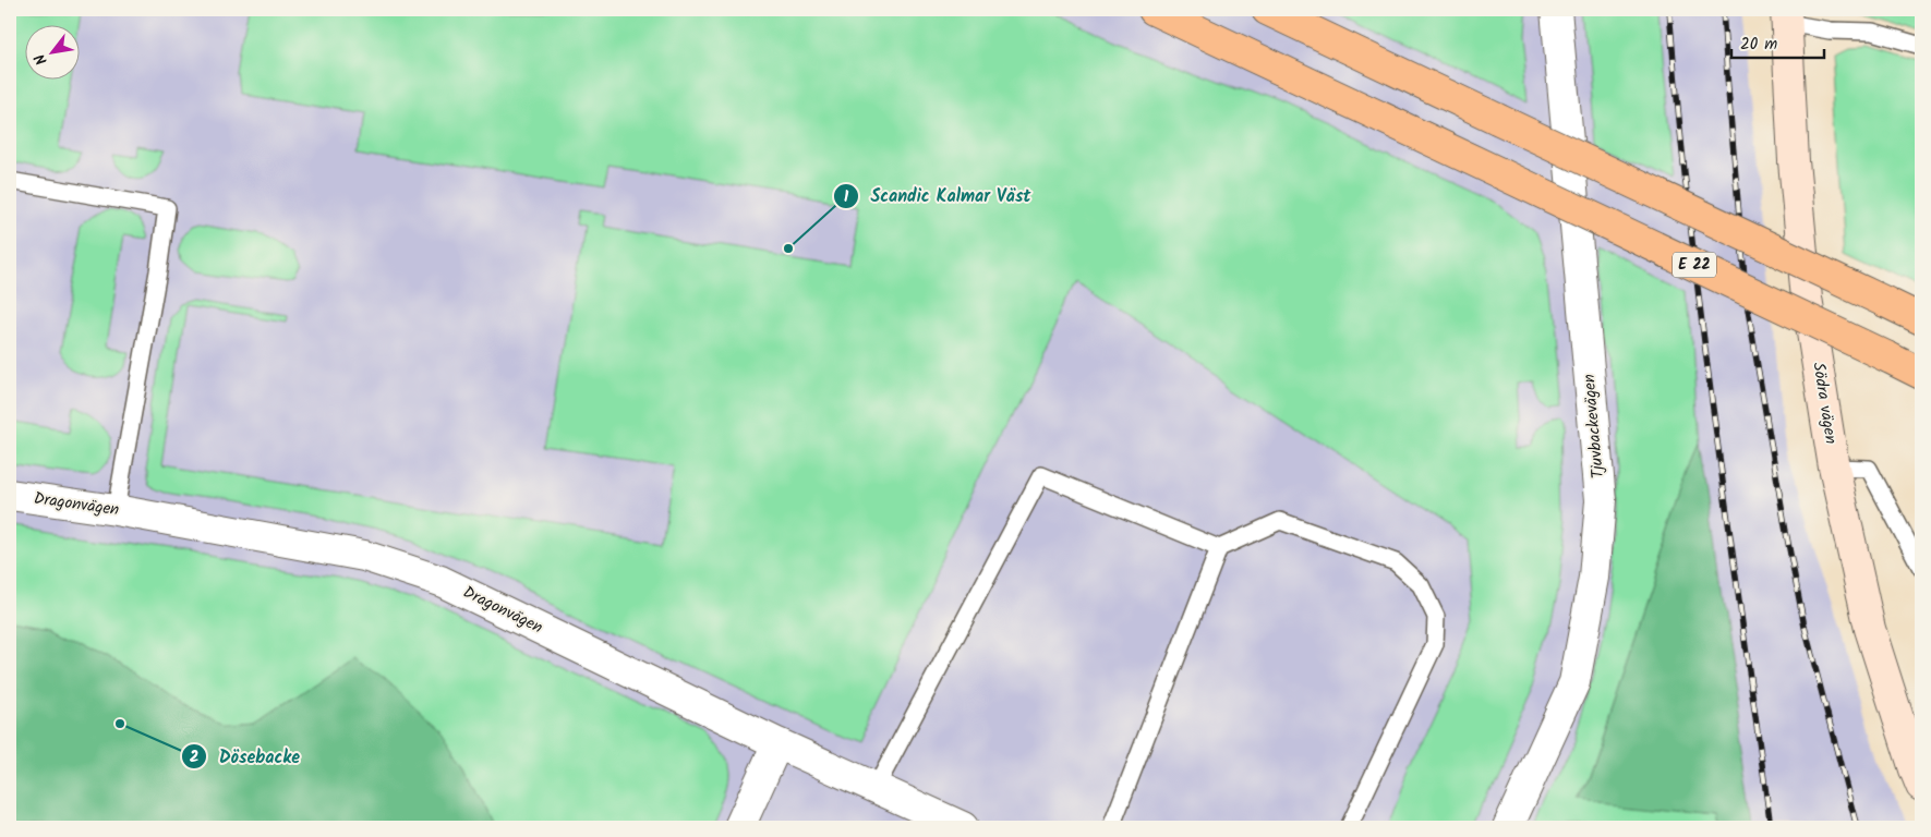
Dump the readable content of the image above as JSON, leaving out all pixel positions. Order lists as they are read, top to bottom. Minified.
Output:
{"streets":{"highway":["E 22"],"main road":["Södra vägen"],"street":["Tjuvbackevägen","Dragonvägen"]},"places":["Scandic Kalmar Väst","Dösebacke"],"scale_bar":"20 m","north":"bottom left"}
